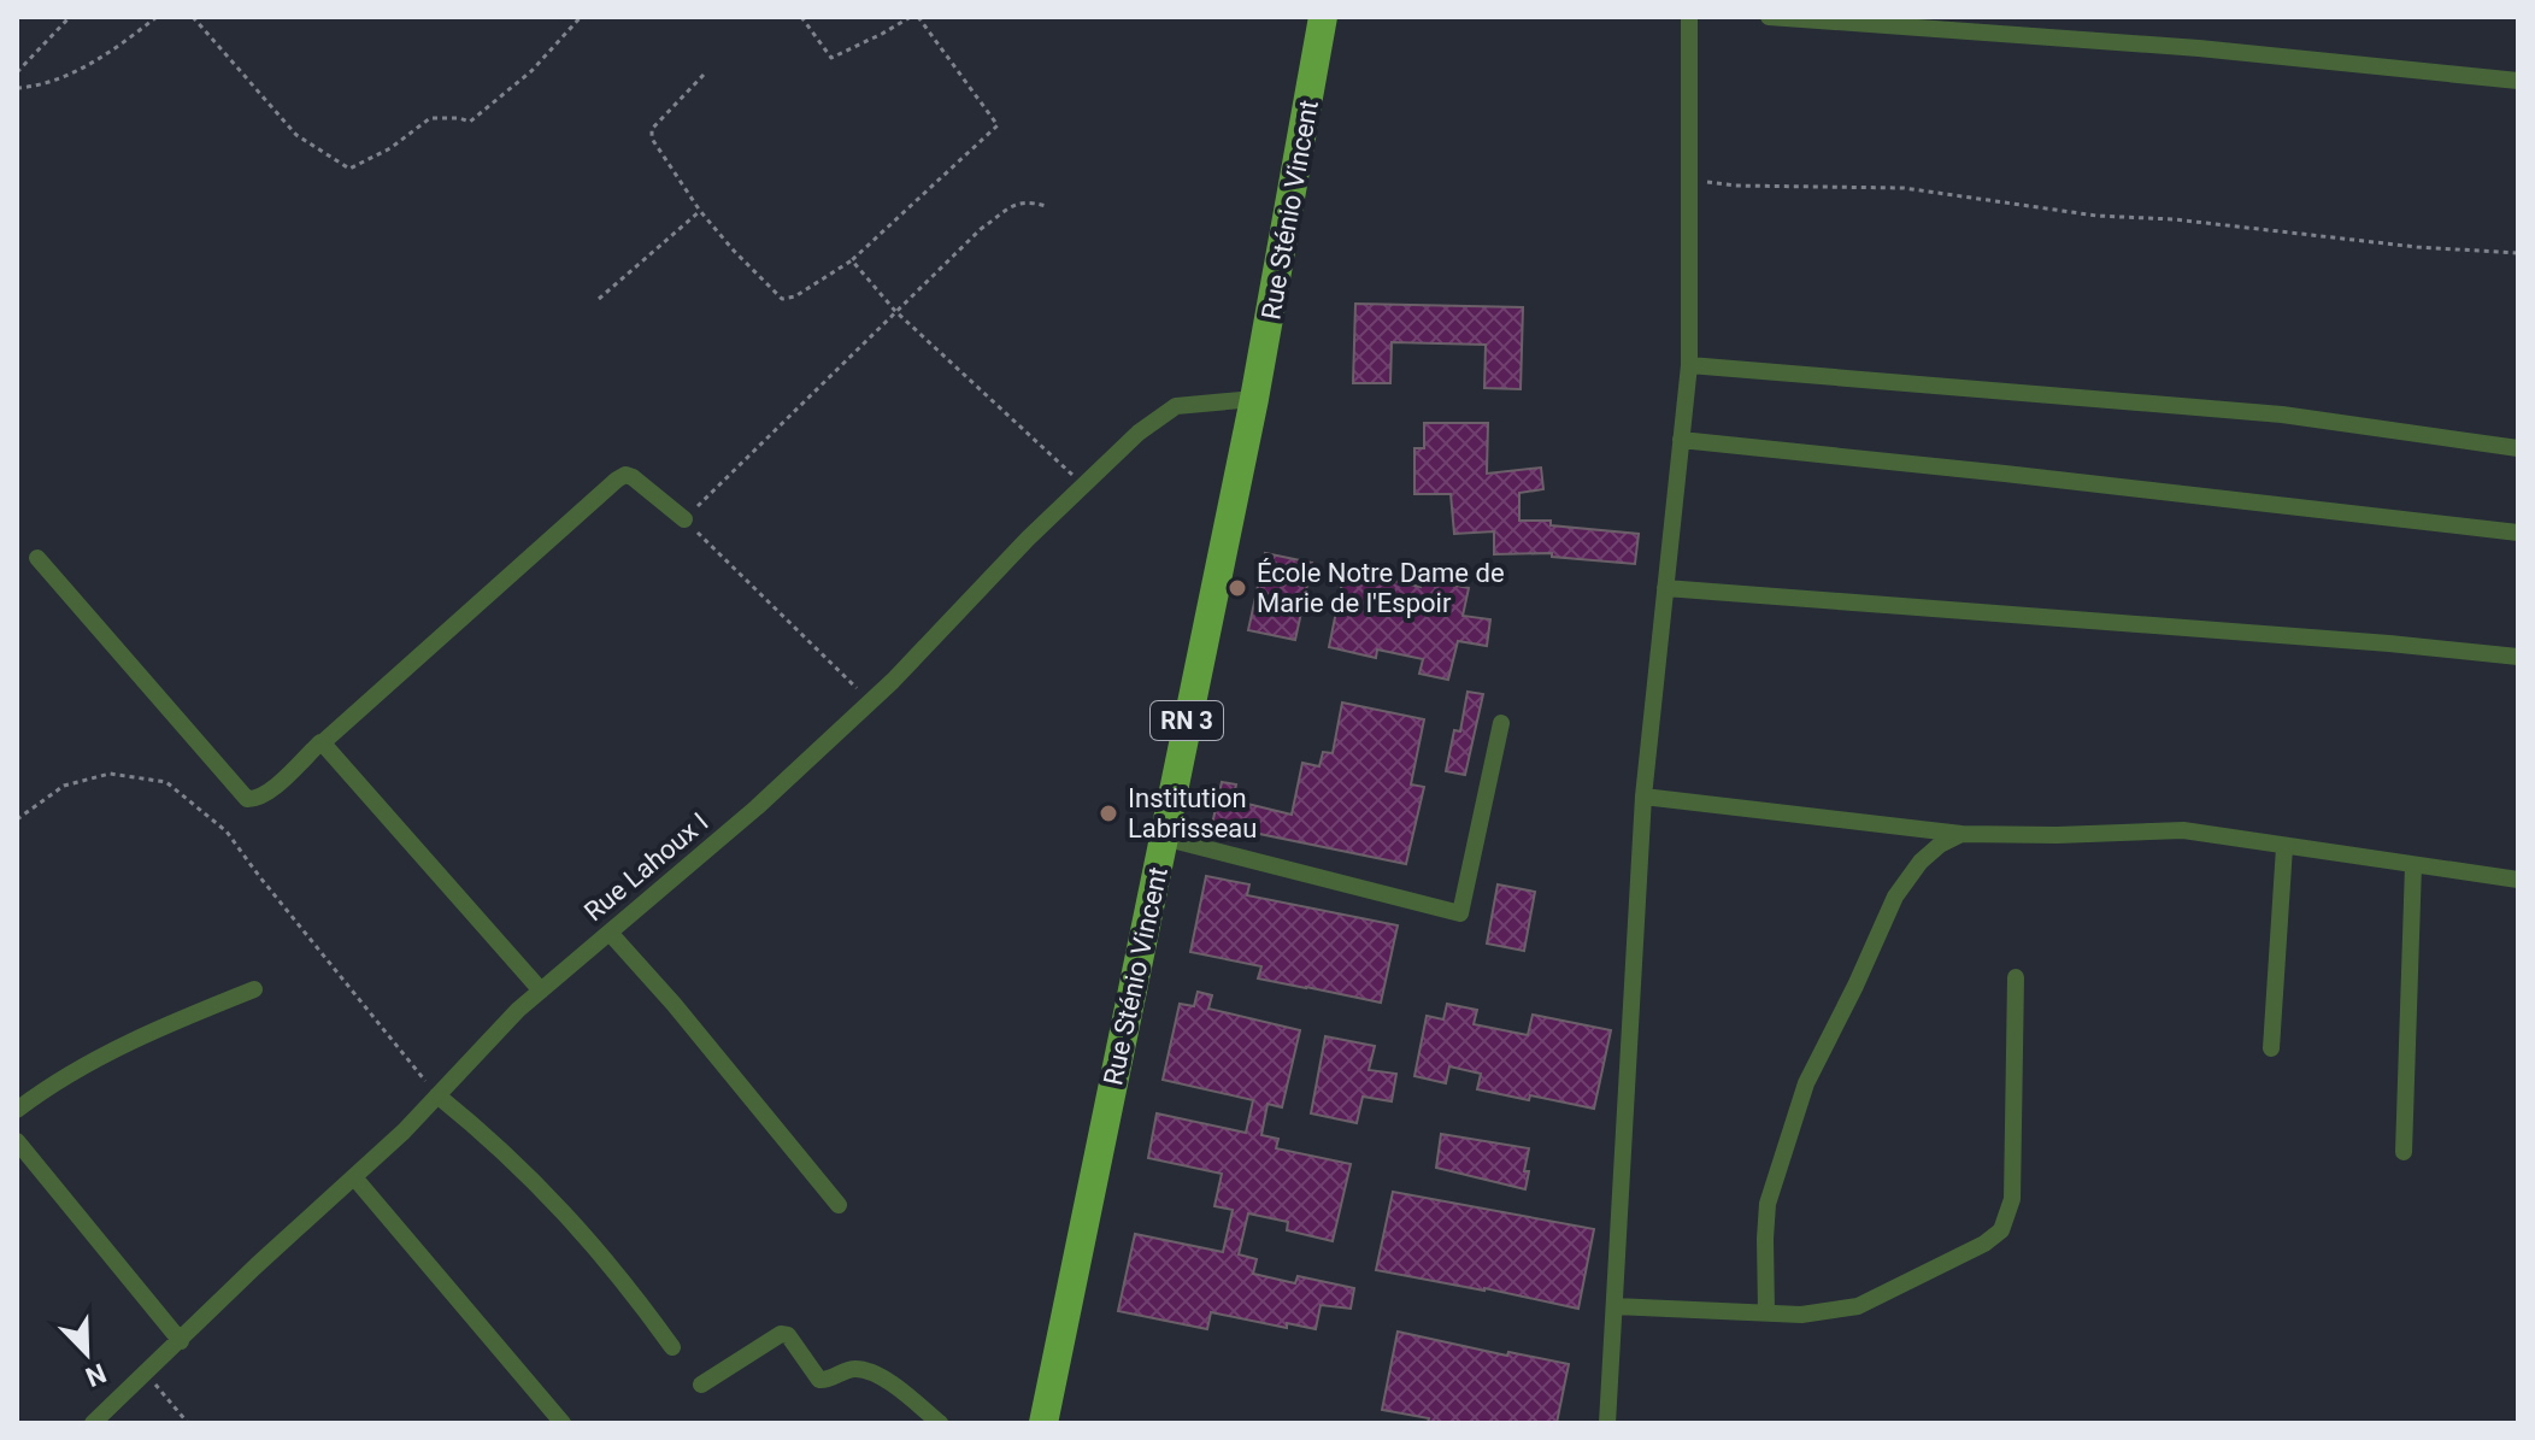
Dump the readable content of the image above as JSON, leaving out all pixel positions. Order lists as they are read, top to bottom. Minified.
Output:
{"streets":{"main road":["Rue Sténio Vincent","RN 3"],"street":["Rue Lahoux I"]},"crossings":[["Rue Sténio Vincent","Rue Lahoux I"]],"places":["École Notre Dame de Marie de l'Espoir","Institution Labrisseau"],"north":"bottom right"}
